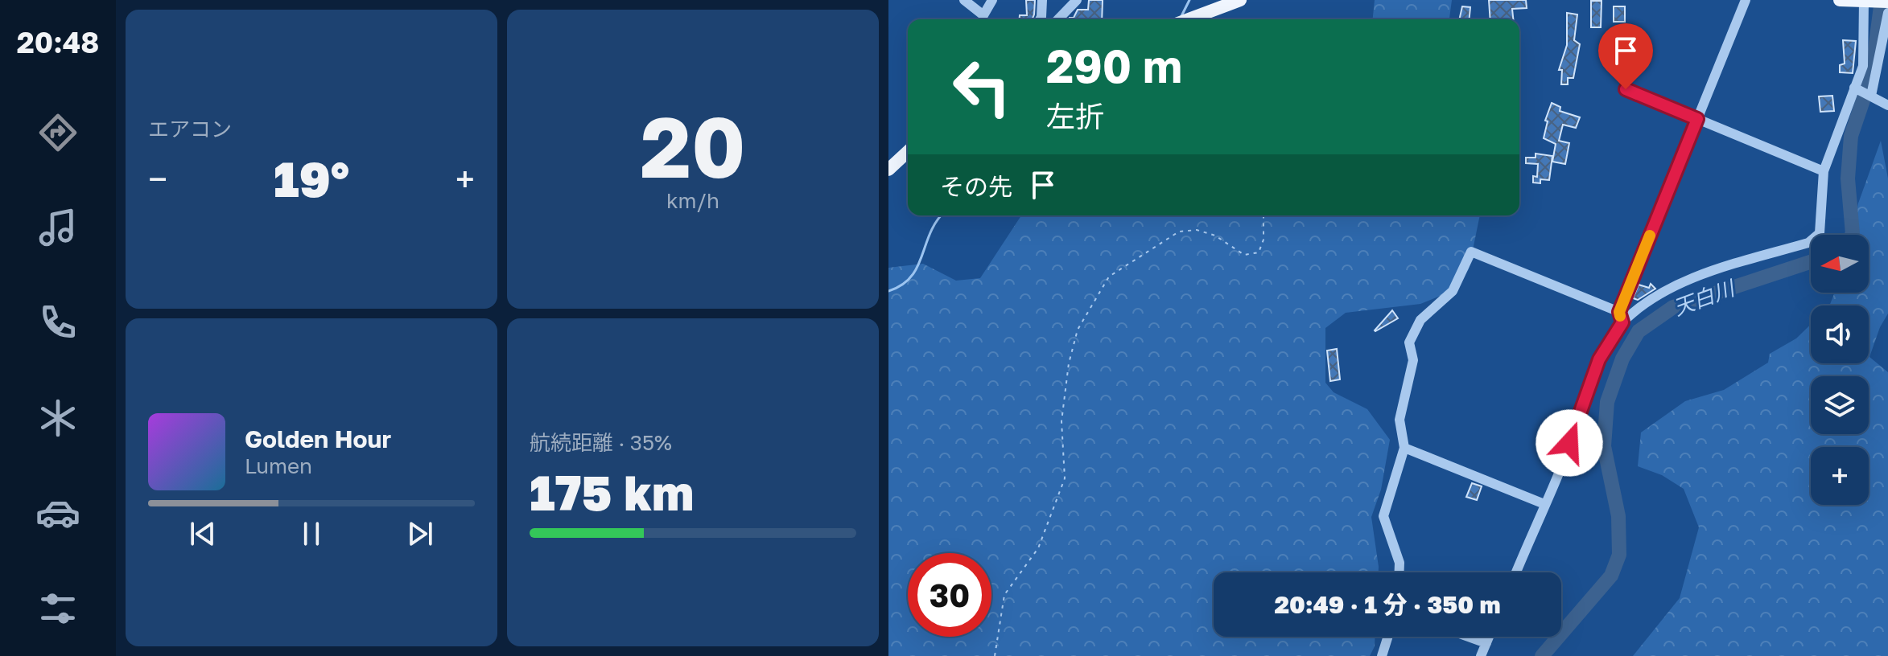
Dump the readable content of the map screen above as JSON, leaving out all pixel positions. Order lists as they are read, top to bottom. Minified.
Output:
{"water":["天白川"],"north":"left","page":{"tabs":"20:48","tile":["エアコン",["20","km/h"],["航続距離 · 35%","175 km"]],"turn":["290 m","左折"],"heat":["−","19°","+"],"then":"その先","map_buttons":"+","song":["Golden Hour","Lumen"],"limit":"30","trip":"20:49 · 1 分 · 350 m"}}
